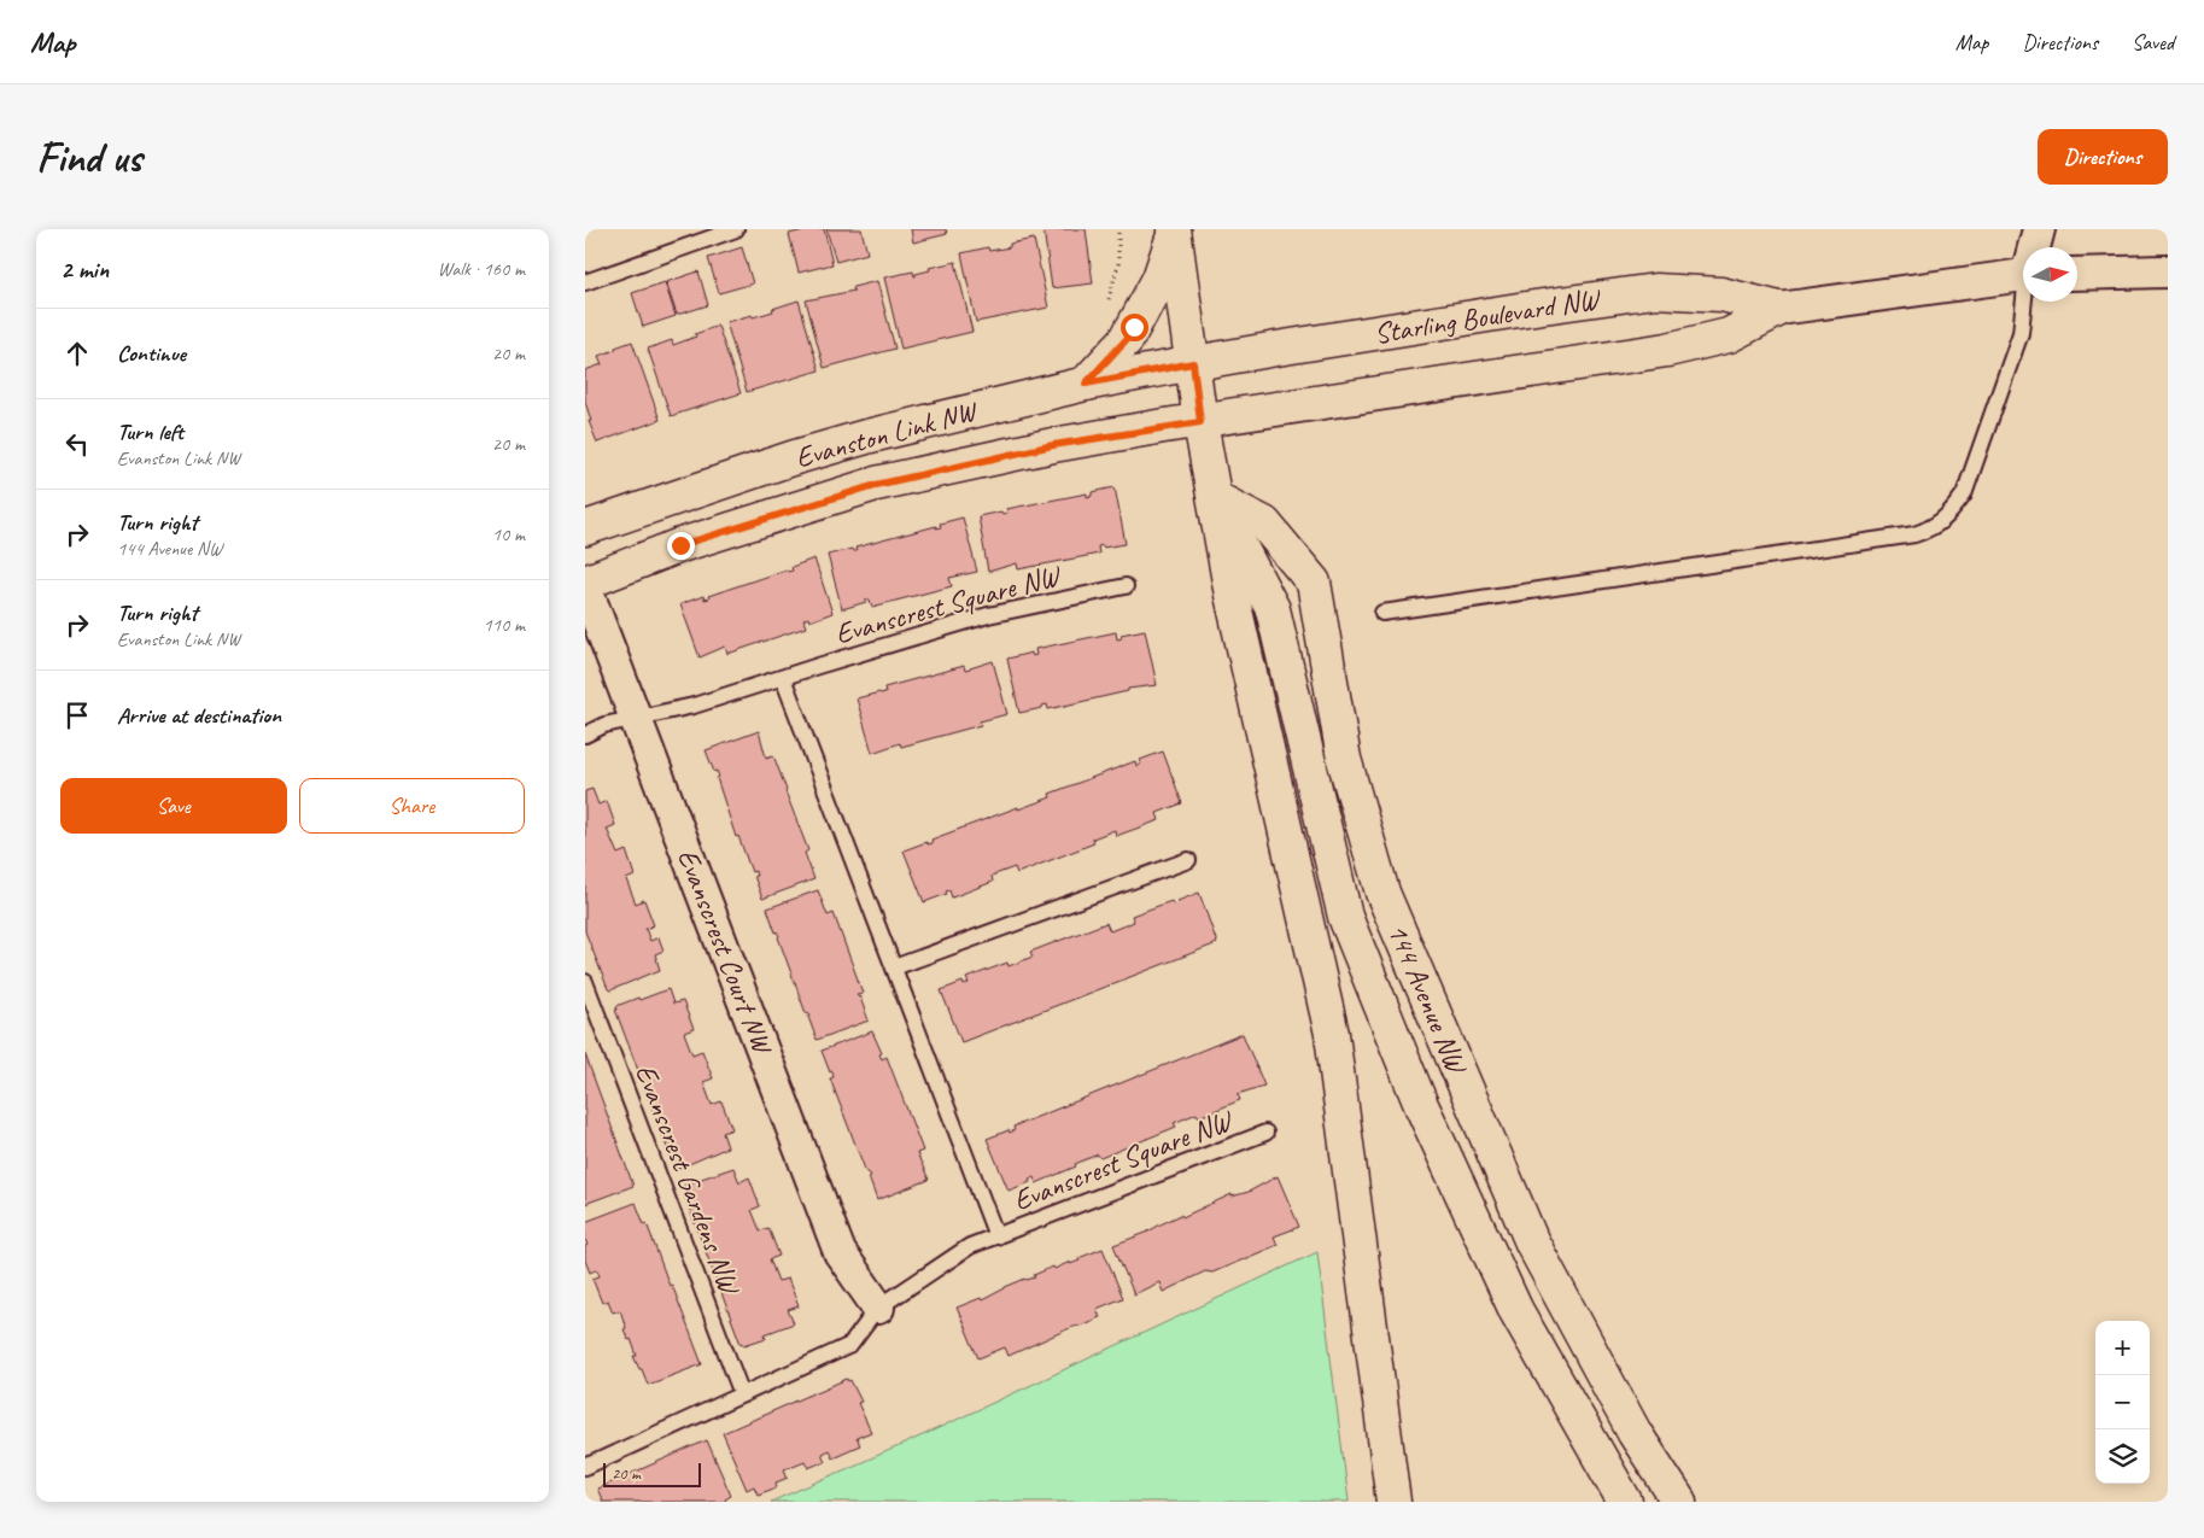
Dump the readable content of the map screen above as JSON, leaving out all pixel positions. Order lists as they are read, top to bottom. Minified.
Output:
{"streets":{"main road":["Starling Boulevard NW","Evanston Link NW","144 Avenue NW"],"street":["Evanscrest Court NW"],"lane":["Evanscrest Square NW","Evanscrest Gardens NW"]},"crossings":[["Starling Boulevard NW","Evanston Link NW"],["Starling Boulevard NW","144 Avenue NW"],["Evanston Link NW","Evanscrest Court NW"],["Evanston Link NW","144 Avenue NW"],["Evanscrest Square NW","Evanscrest Court NW"]],"scale_bar":"20 m","north":"right","page":{"header":"Map","nav":["Map","Directions","Saved"],"buttons":["Directions",["Save","Share"]],"title":"Find us","heading":["2 min","Walk · 160 m"],"list":[["Continue","20 m"],["Turn left","Evanston Link NW","20 m"],["Turn right","144 Avenue NW","10 m"],["Turn right","Evanston Link NW","110 m"],"Arrive at destination"],"map_buttons":["+","−"],"scale":"20 m"}}
